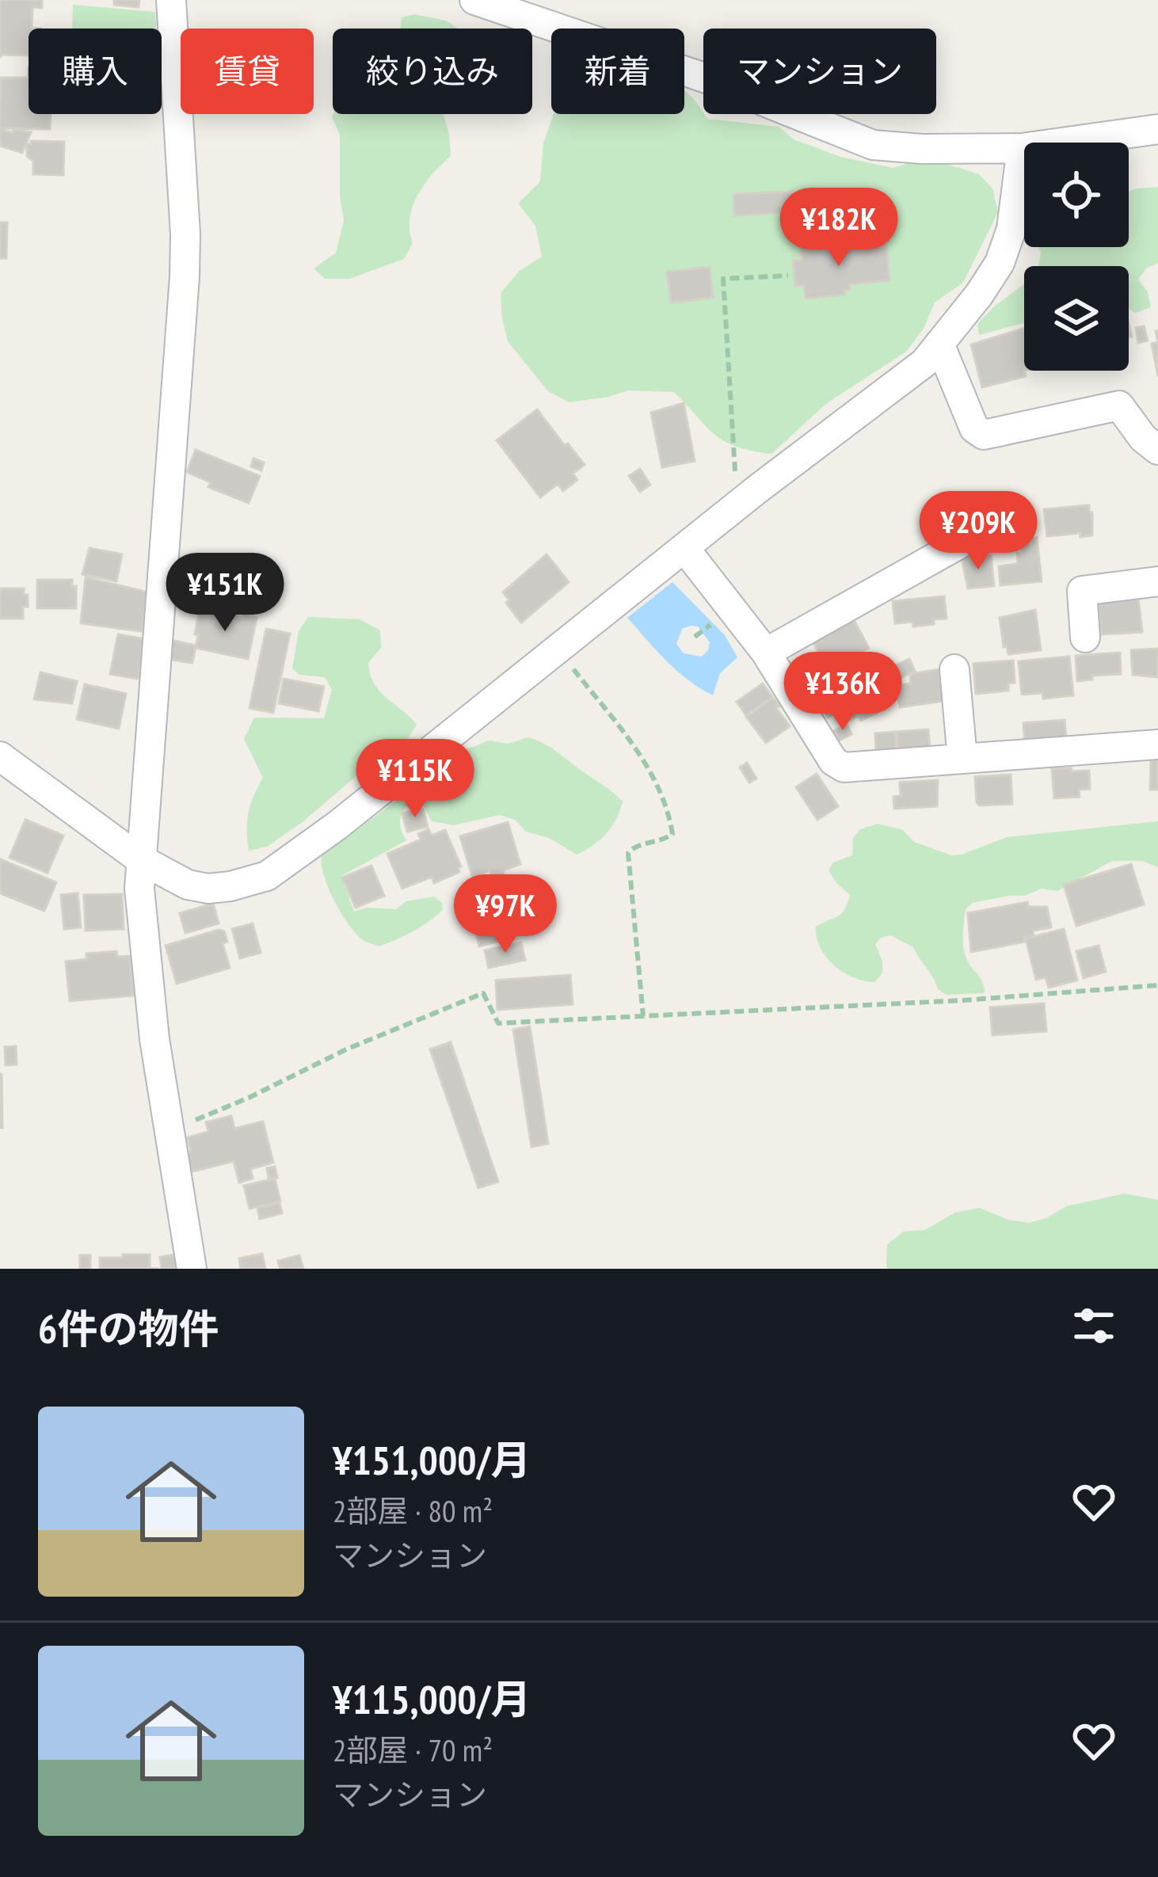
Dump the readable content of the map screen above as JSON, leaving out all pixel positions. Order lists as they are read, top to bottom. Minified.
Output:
{"page":{"chip":["購入","賃貸","絞り込み","新着","マンション"],"price":["¥182K","¥209K","¥151K","¥136K","¥115K","¥97K"],"heading":"6件の物件","list":[{"name":"¥151,000/月","note":"2部屋 · 80 m² · マンション"},{"name":"¥115,000/月","note":"2部屋 · 70 m² · マンション"}]}}
